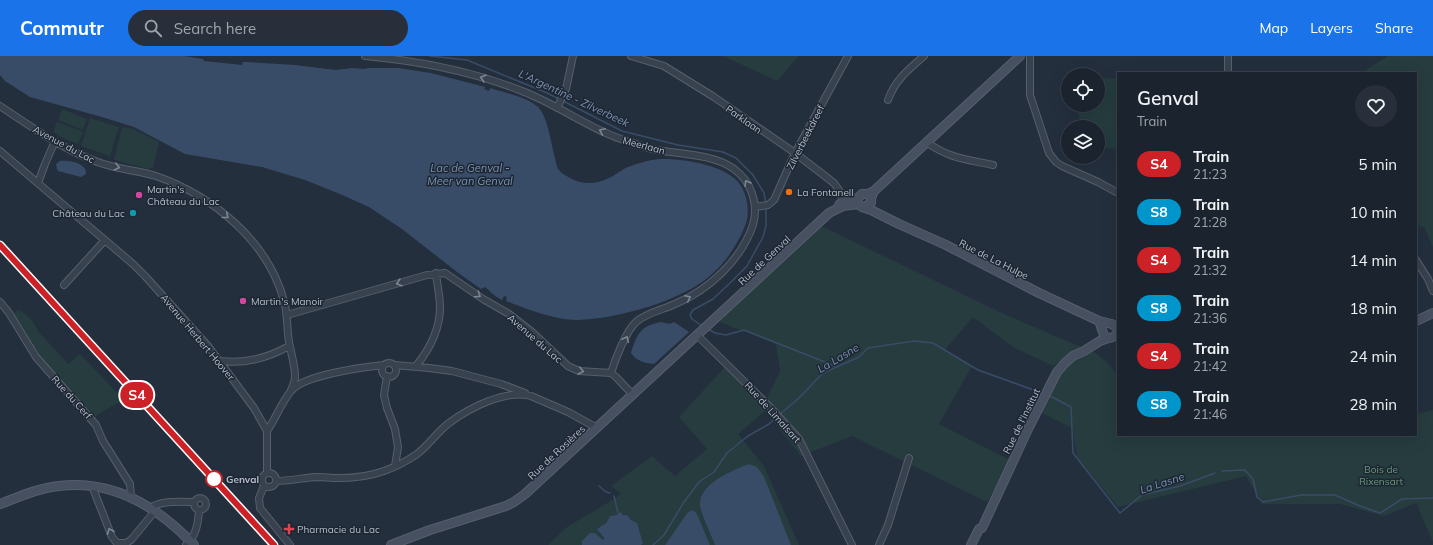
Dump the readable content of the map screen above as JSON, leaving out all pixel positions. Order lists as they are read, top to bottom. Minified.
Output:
{"streets":{"street":["Parklaan","Zilverbeekdreef","Avenue du Lac","Meerlaan","Rue de La Hulpe","Rue de Genval","Avenue Herbert Hoover","Rue du Cerf","Rue de Limalsart","Rue de l'Institut","Rue de Rosières"]},"crossings":[["Parklaan","Zilverbeekdreef"],["Parklaan","Rue de Genval"],["Zilverbeekdreef","Meerlaan"],["Avenue du Lac","Meerlaan"],["Rue de La Hulpe","Rue de Genval"],["Rue de La Hulpe","Rue de l'Institut"],["Rue de Genval","Rue de Rosières"],["Rue de Limalsart","Rue de Rosières"]],"one_way":["Avenue du Lac"],"water":["L'Argentine - Zilverbeek","Lac de Genval - Meer van Genval","La Lasne"],"parks":["Bois de Rixensart"],"places":{"other":["La Fontanell","Martin's Château du Lac","Château du Lac","Martin's Manoir","Genval"],"health":["Pharmacie du Lac"]},"page":{"header":"Commutr","search":"Search here","nav":["Map","Layers","Share"],"on_map":"S4","heading":["Genval","Train"],"list":[{"mark":"S4","name":"Train","note":"21:23","value":"5 min"},{"mark":"S8","name":"Train","note":"21:28","value":"10 min"},{"mark":"S4","name":"Train","note":"21:32","value":"14 min"},{"mark":"S8","name":"Train","note":"21:36","value":"18 min"},{"mark":"S4","name":"Train","note":"21:42","value":"24 min"},{"mark":"S8","name":"Train","note":"21:46","value":"28 min"}]}}
